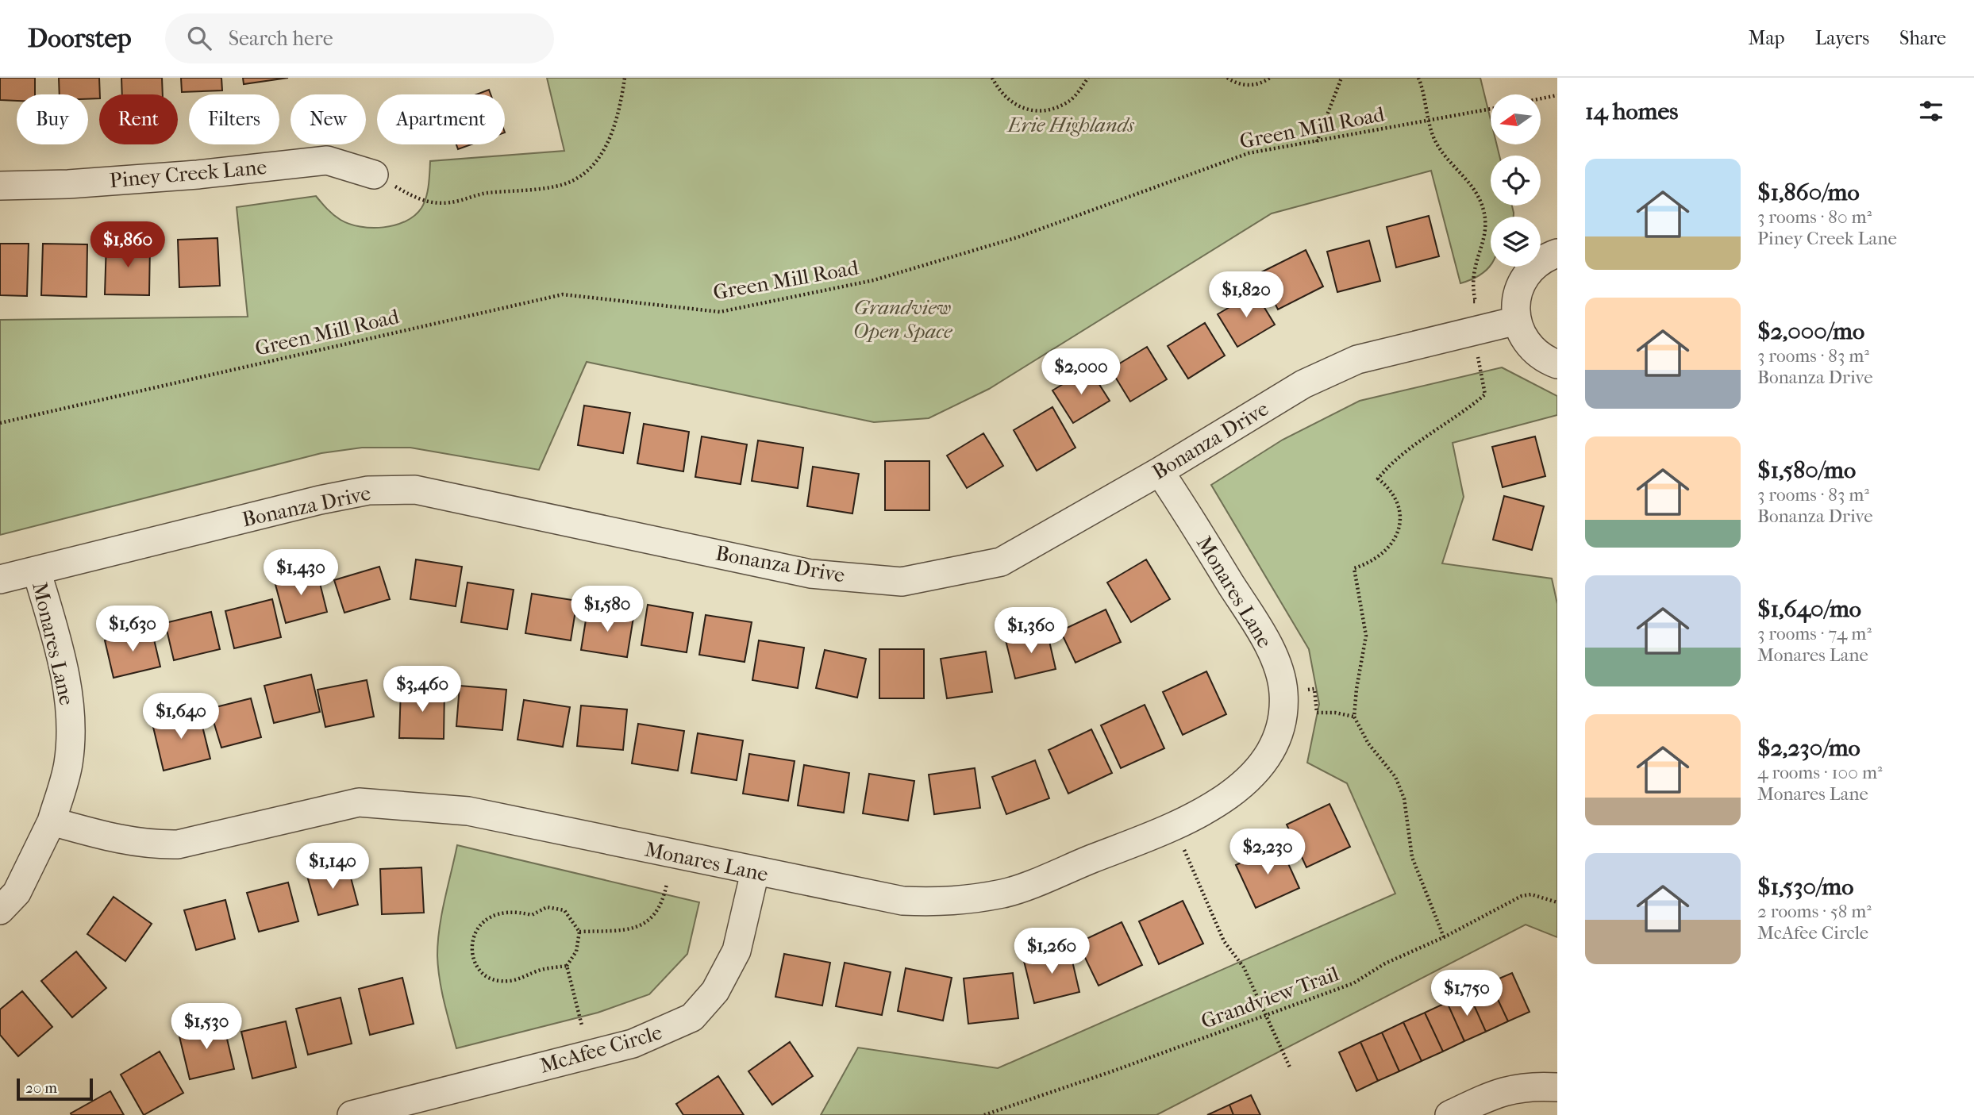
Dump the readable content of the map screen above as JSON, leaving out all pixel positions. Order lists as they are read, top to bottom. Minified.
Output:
{"streets":{"street":["Piney Creek Lane","Bonanza Drive","Monares Lane","McAfee Circle"],"path":["Green Mill Road","Grandview Trail"]},"crossings":[["Bonanza Drive","Monares Lane"],["Monares Lane","McAfee Circle"]],"parks":["Erie Highlands","Grandview Open Space"],"scale_bar":"20 m","north":"left","page":{"header":"Doorstep","search":"Search here","nav":["Map","Layers","Share"],"heading":"14 homes","chip":["Buy","Rent","Filters","New","Apartment"],"list":[{"name":"$1,860/mo","note":"3 rooms · 80 m² · Piney Creek Lane"},{"name":"$2,000/mo","note":"3 rooms · 83 m² · Bonanza Drive"},{"name":"$1,580/mo","note":"3 rooms · 83 m² · Bonanza Drive"},{"name":"$1,640/mo","note":"3 rooms · 74 m² · Monares Lane"},{"name":"$2,230/mo","note":"4 rooms · 100 m² · Monares Lane"},{"name":"$1,530/mo","note":"2 rooms · 58 m² · McAfee Circle"}],"price":["$1,860","$1,820","$2,000","$1,430","$1,580","$1,630","$1,360","$3,460","$1,640","$2,230","$1,140","$1,260","$1,750","$1,530"],"scale":"20 m"}}
